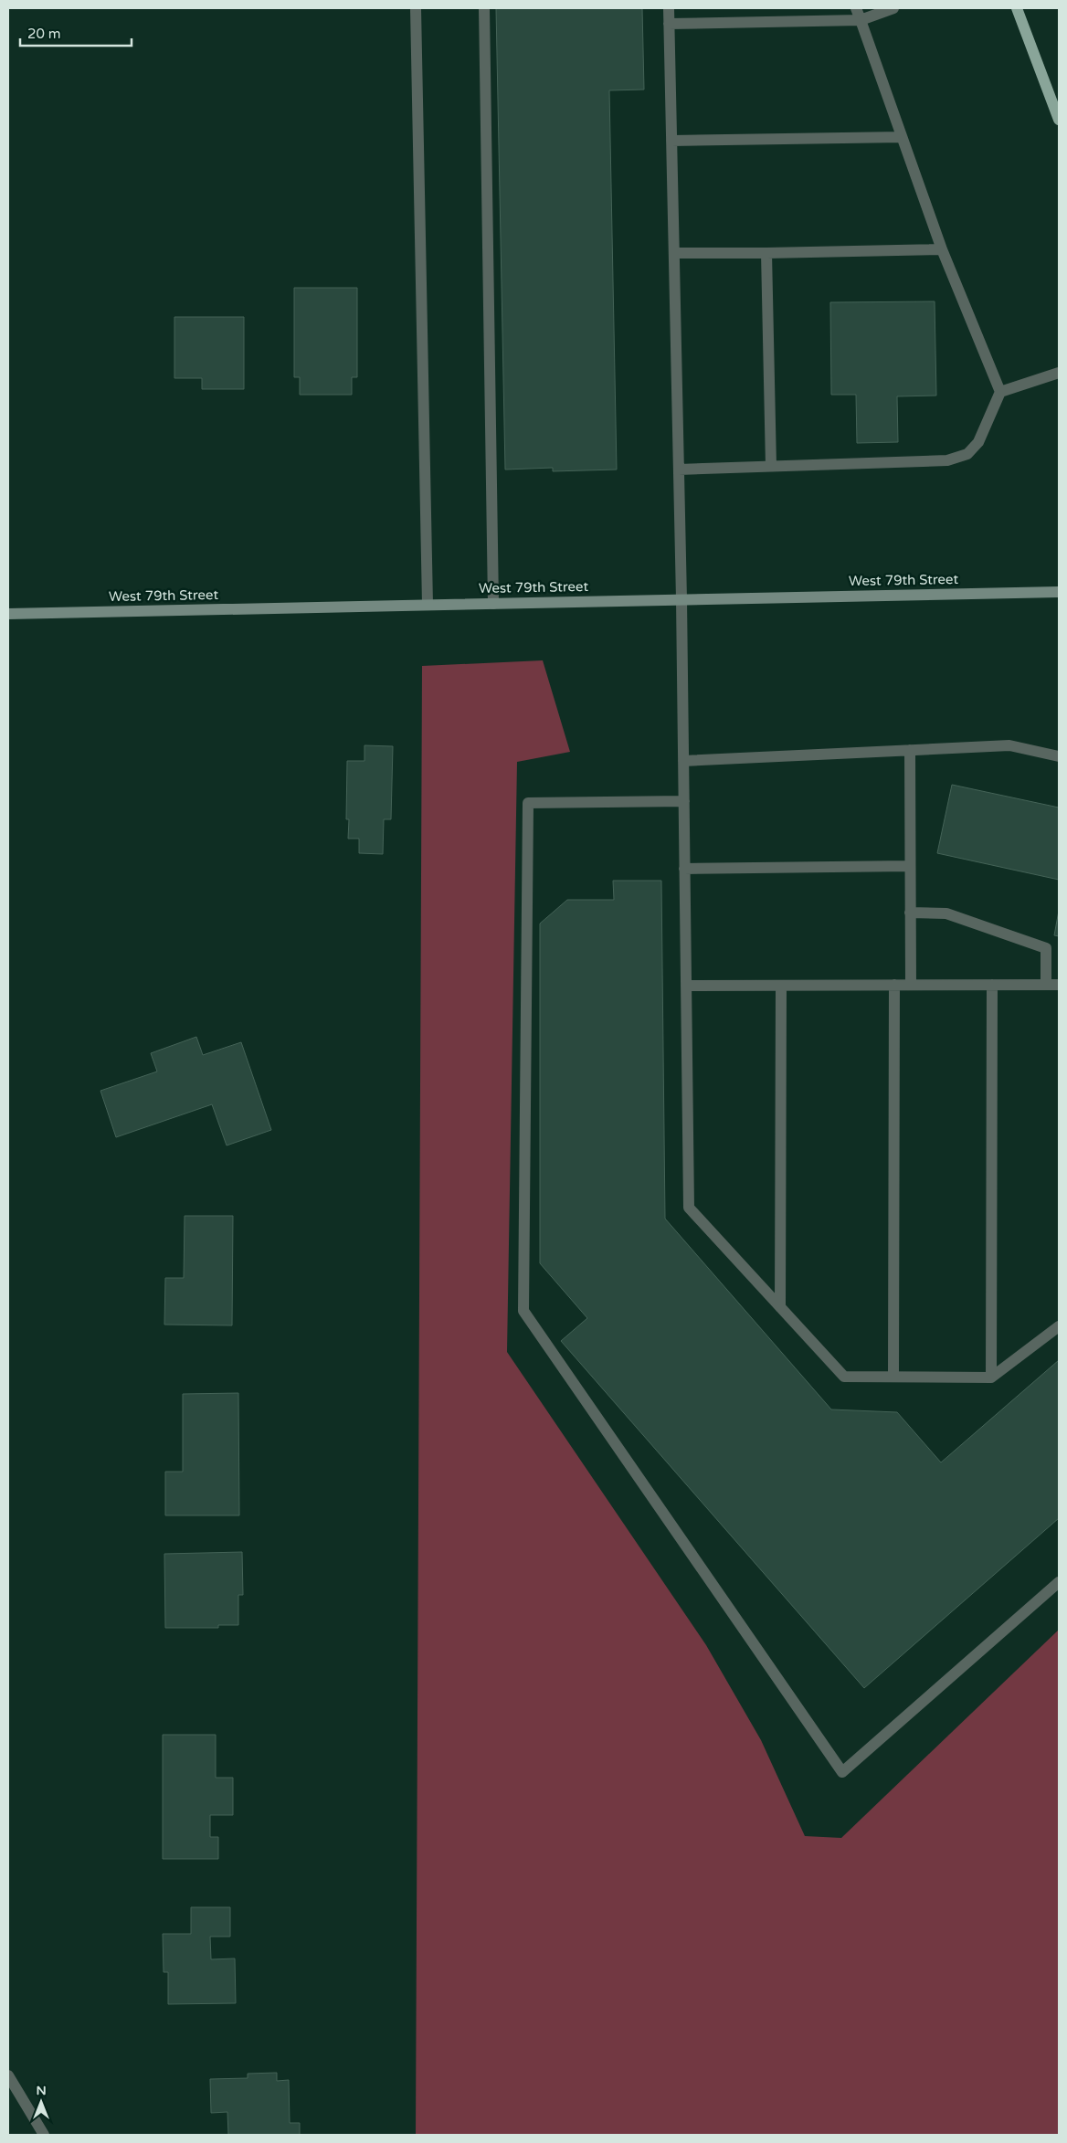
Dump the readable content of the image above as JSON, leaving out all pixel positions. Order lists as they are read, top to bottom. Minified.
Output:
{"streets":{"main road":["West 79th Street"]},"scale_bar":"20 m","north":"top"}
